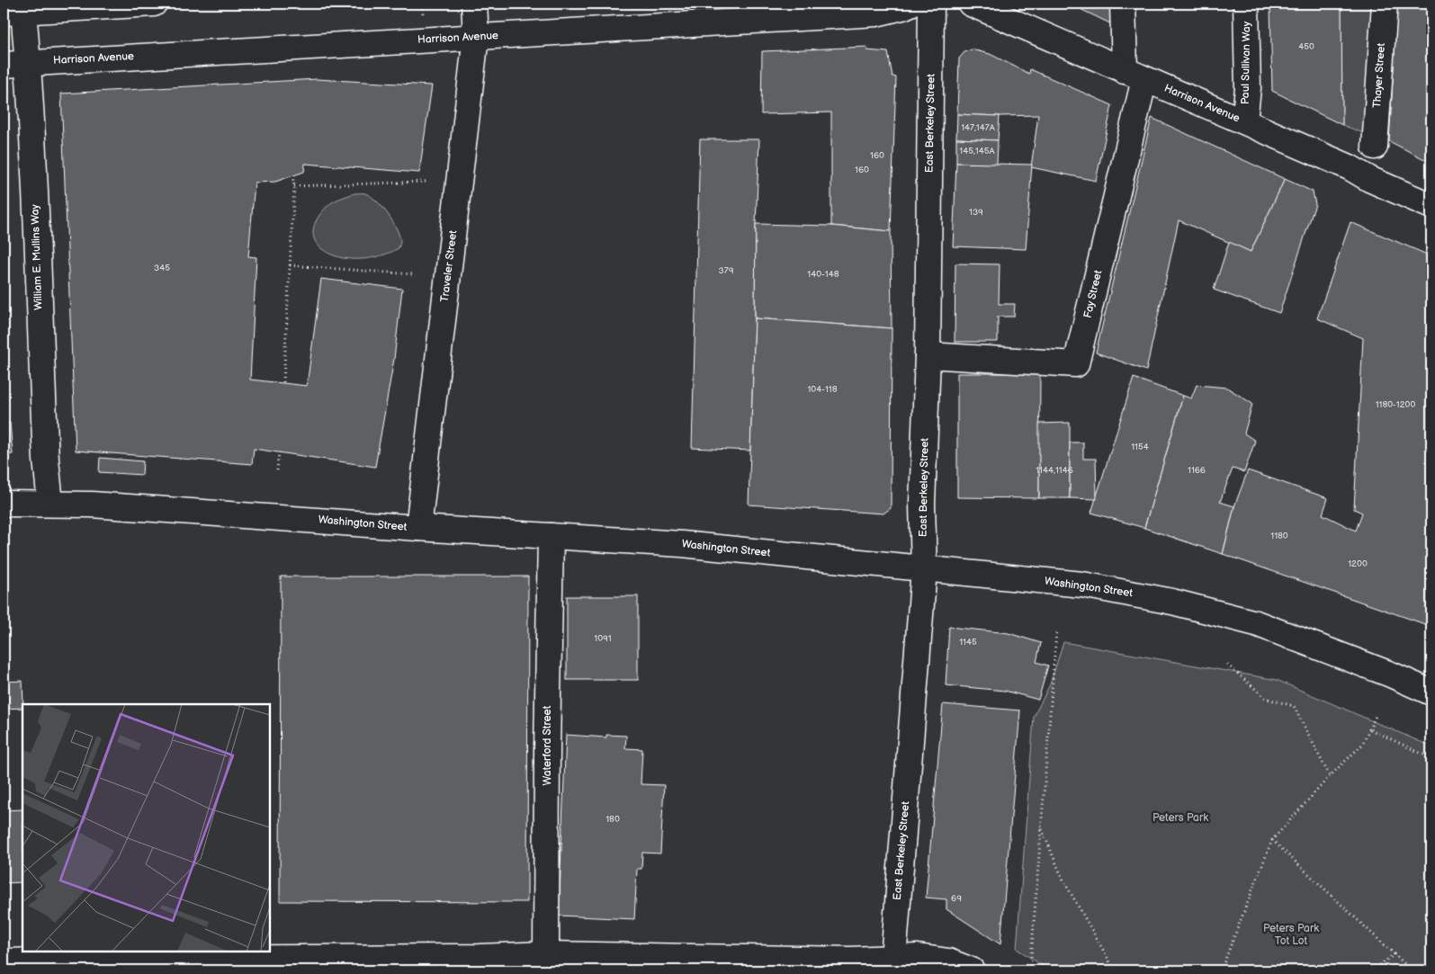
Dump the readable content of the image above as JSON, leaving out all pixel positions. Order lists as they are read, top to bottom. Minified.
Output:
{"streets":{"main road":["Harrison Avenue","Paul Sullivan Way","Thayer Street","East Berkeley Street","William E. Mullins Way","Traveler Street","Fay Street","Washington Street","Waterford Street"]},"crossings":[["Harrison Avenue","Paul Sullivan Way"],["Harrison Avenue","William E. Mullins Way"],["Harrison Avenue","Traveler Street"],["Harrison Avenue","Fay Street"],["East Berkeley Street","Fay Street"],["East Berkeley Street","Washington Street"],["William E. Mullins Way","Washington Street"],["Traveler Street","Washington Street"],["Washington Street","Waterford Street"]],"parks":["Peters Park","Peters Park Tot Lot"],"house_numbers":["450","147,147A","145,145A","160","160","139","345","379","140-148","104-118","1180-1200","1154","1144,1146","1166","1180","1200","1091","1145","180","69"]}
